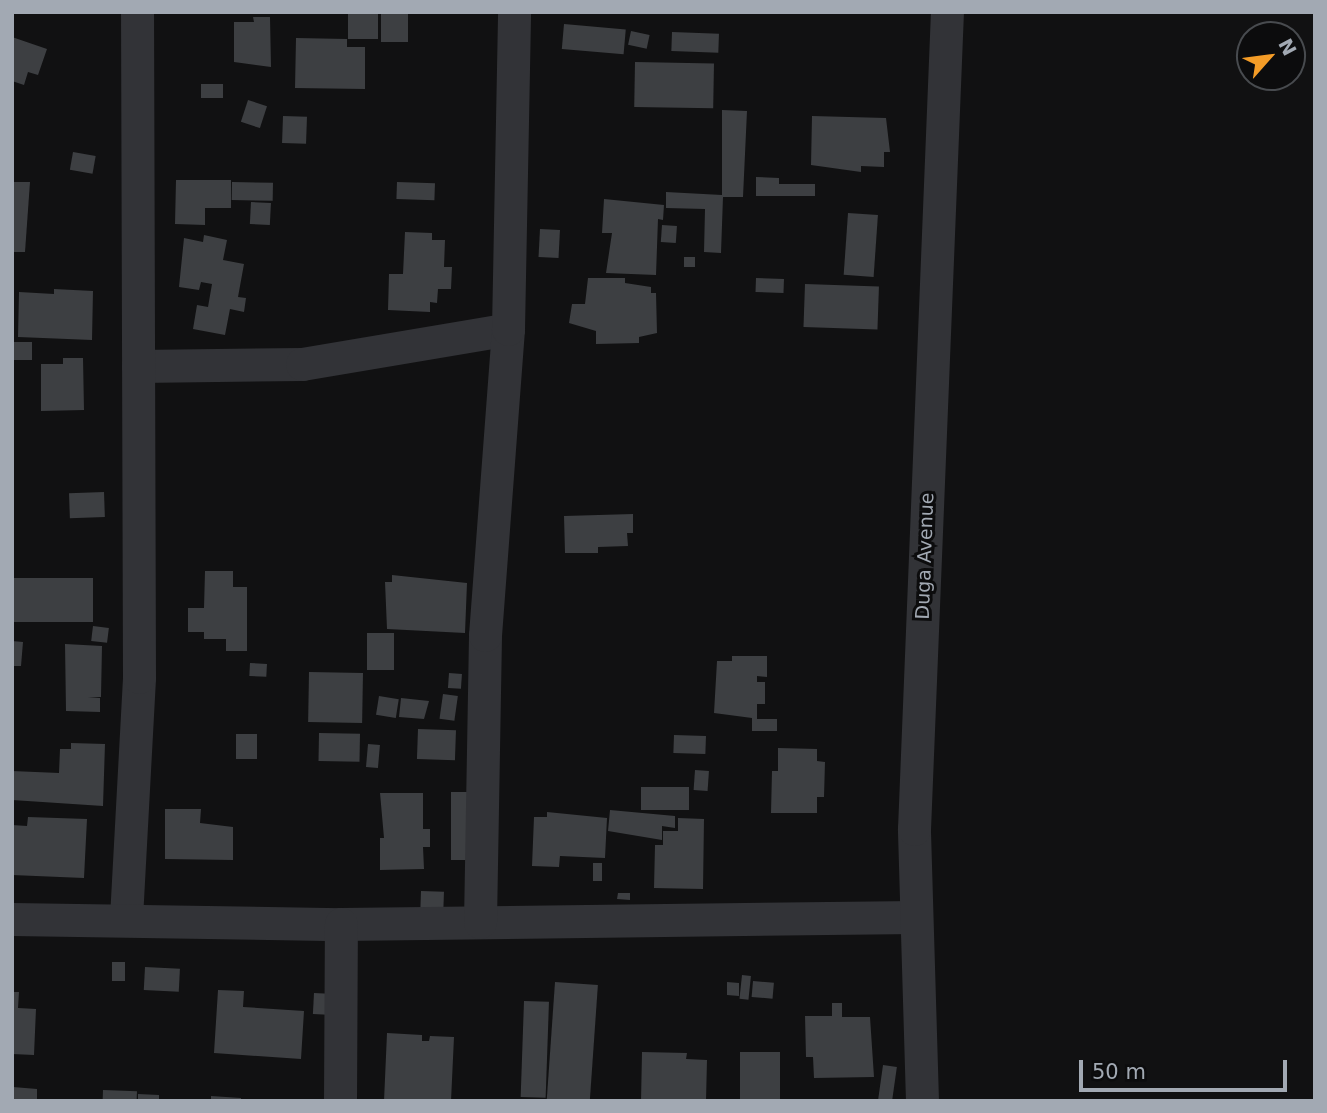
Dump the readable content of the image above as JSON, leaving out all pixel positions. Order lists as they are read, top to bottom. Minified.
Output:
{"streets":{"street":["Duga Avenue"]},"scale_bar":"50 m","north":"top right"}
